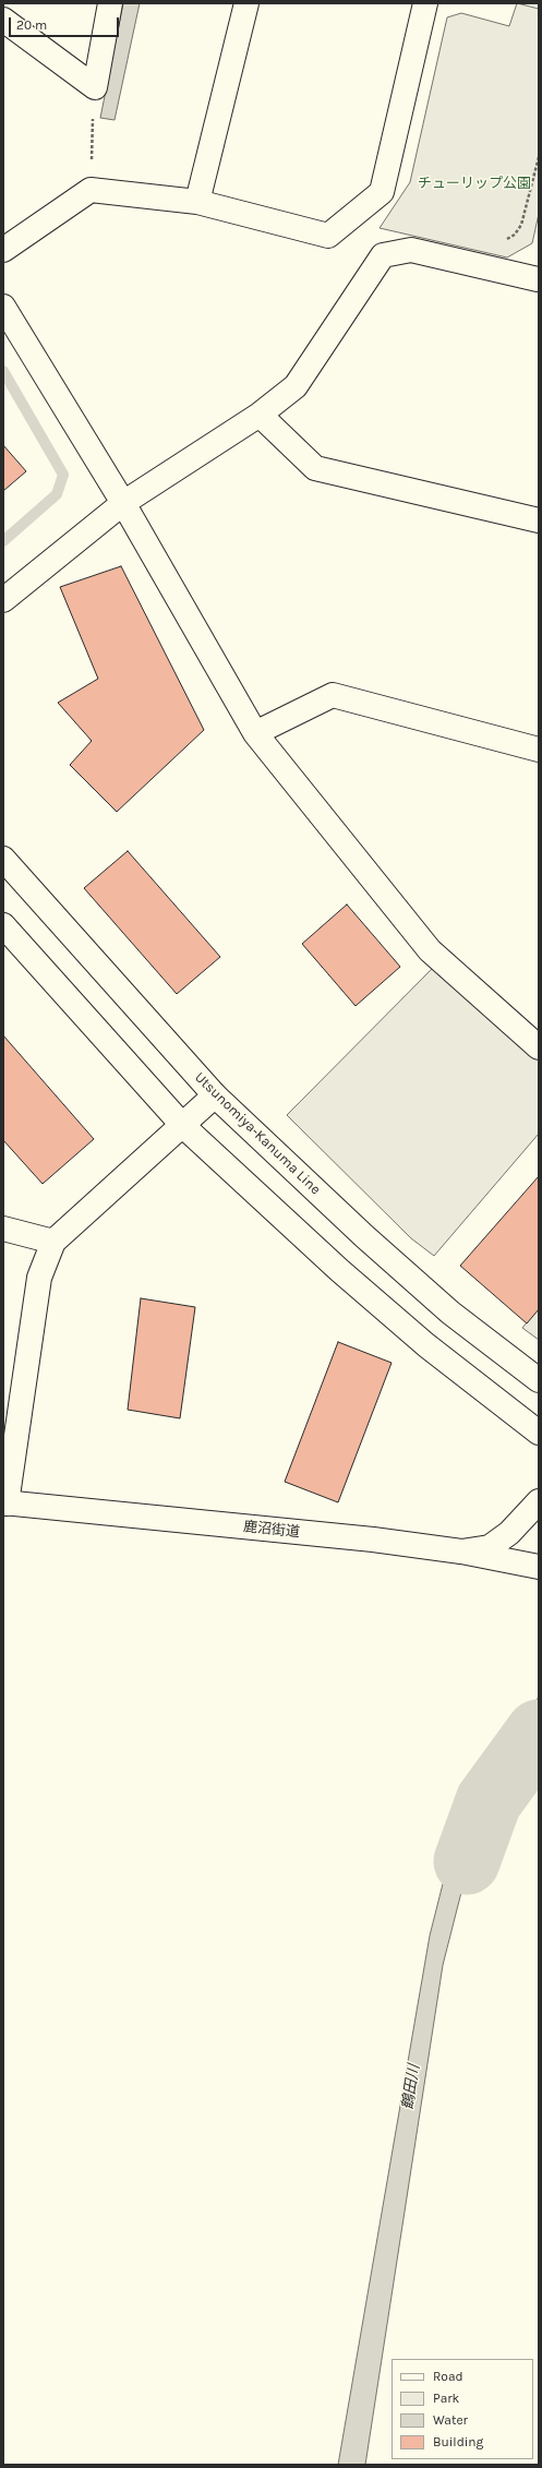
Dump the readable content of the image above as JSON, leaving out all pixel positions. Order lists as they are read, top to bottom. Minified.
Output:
{"streets":{"street":["Utsunomiya-Kanuma Line","鹿沼街道"]},"water":["鶴田川"],"parks":["チューリップ公園"],"legend":["Road","Park","Water","Building"],"scale_bar":"20 m"}
